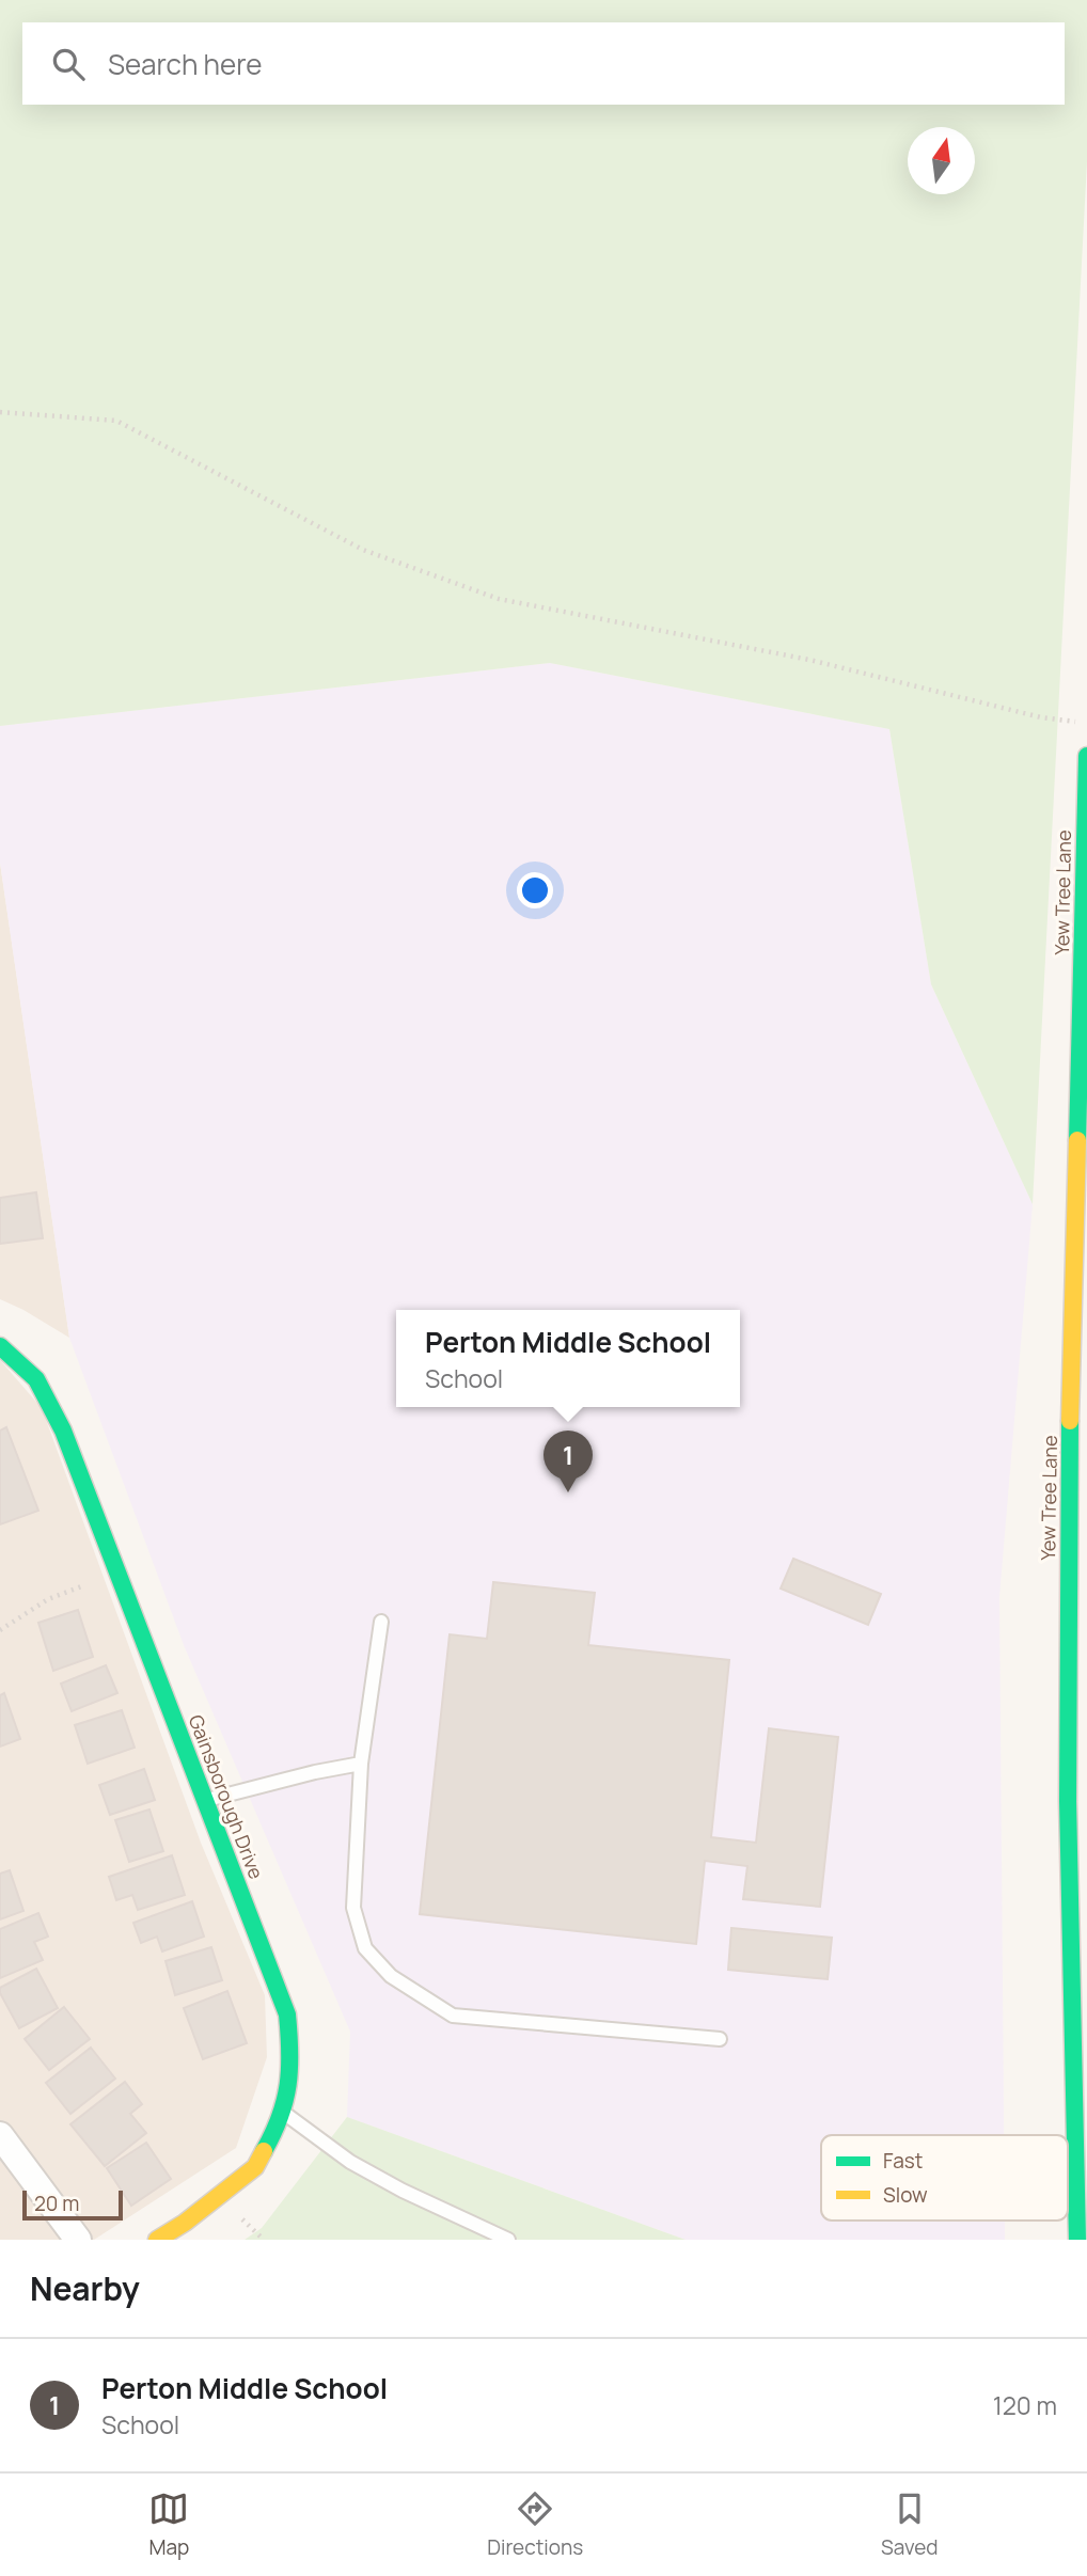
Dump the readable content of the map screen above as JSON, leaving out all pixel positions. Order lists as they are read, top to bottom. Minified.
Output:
{"streets":{"street":["Yew Tree Lane","Gainsborough Drive"]},"legend":["Fast","Slow"],"scale_bar":"20 m","north":"top","page":{"search":"Search here","popup":["Perton Middle School","School"],"pins":"1","scale":"20 m","heading":"Nearby","list":[{"mark":"1","name":"Perton Middle School","note":"School","value":"120 m"}],"nav":["Map","Directions","Saved"]}}
